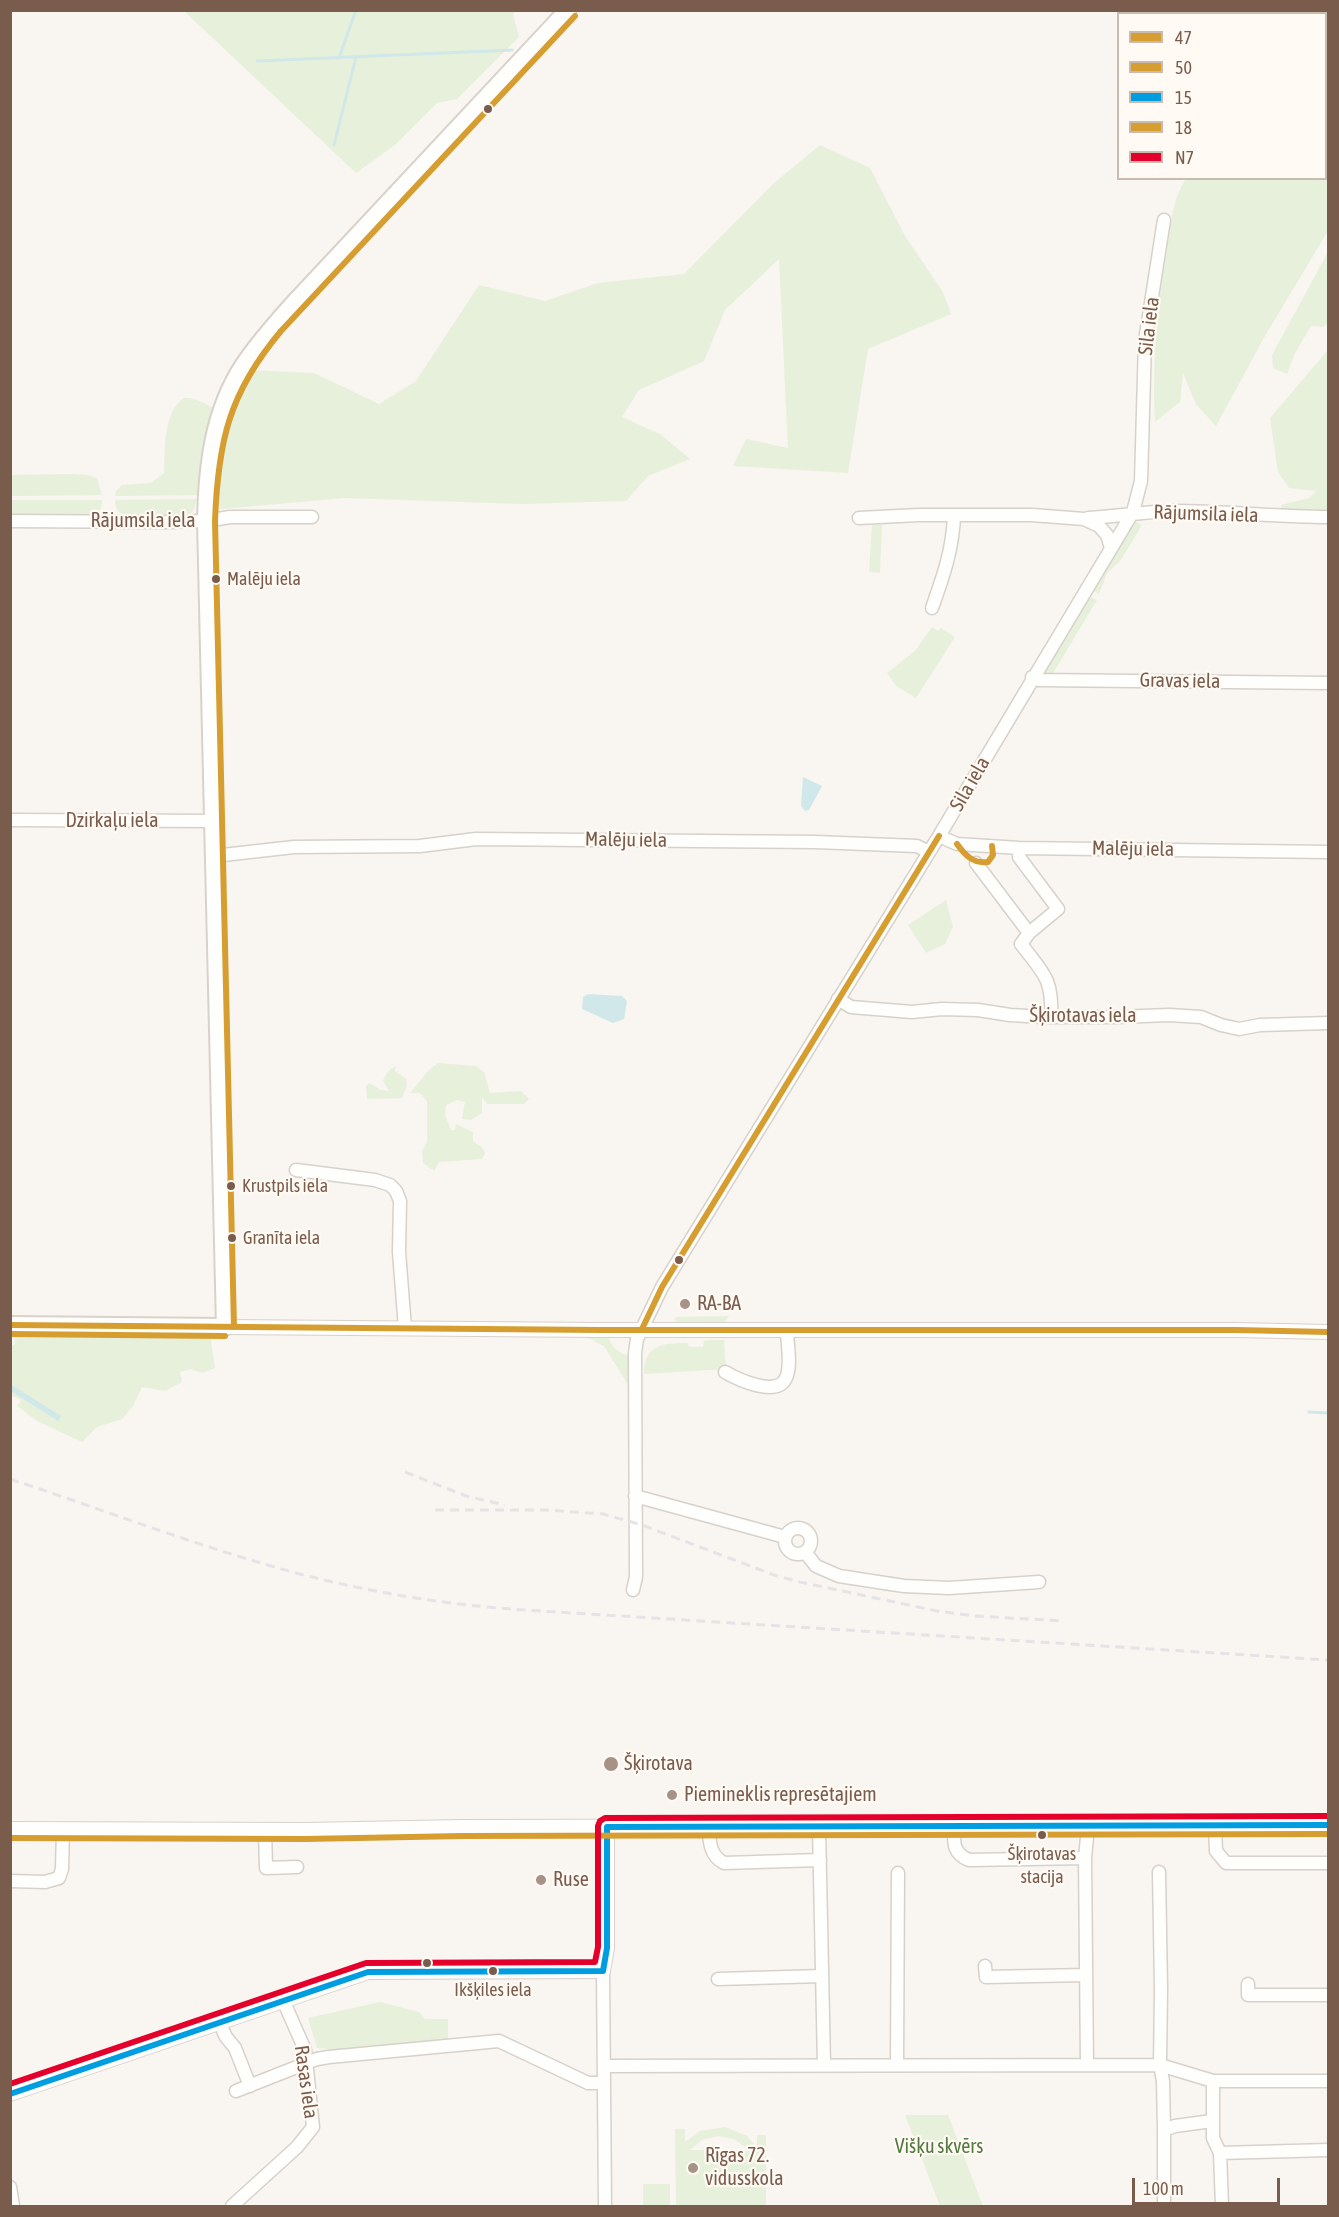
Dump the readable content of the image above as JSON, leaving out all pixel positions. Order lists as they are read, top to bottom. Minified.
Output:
{"streets":{"street":["Sila iela","Rājumsila iela","Gravas iela","Dzirkaļu iela","Malēju iela","Šķirotavas iela","Rasas iela"]},"crossings":[["Sila iela","Rājumsila iela"],["Sila iela","Gravas iela"],["Sila iela","Malēju iela"],["Sila iela","Šķirotavas iela"]],"parks":["Višķu skvērs"],"places":["Malēju iela","Krustpils iela","Granīta iela","RA-BA","Šķirotava","Piemineklis represētajiem","Šķirotavas stacija","Ruse","Ikšķiles iela","Rīgas 72. vidusskola"],"lines":["transit line 50","transit line 47","transit line N7","transit line 15","transit line 18"],"legend":["47","50","15","18","N7"],"scale_bar":"100 m"}
